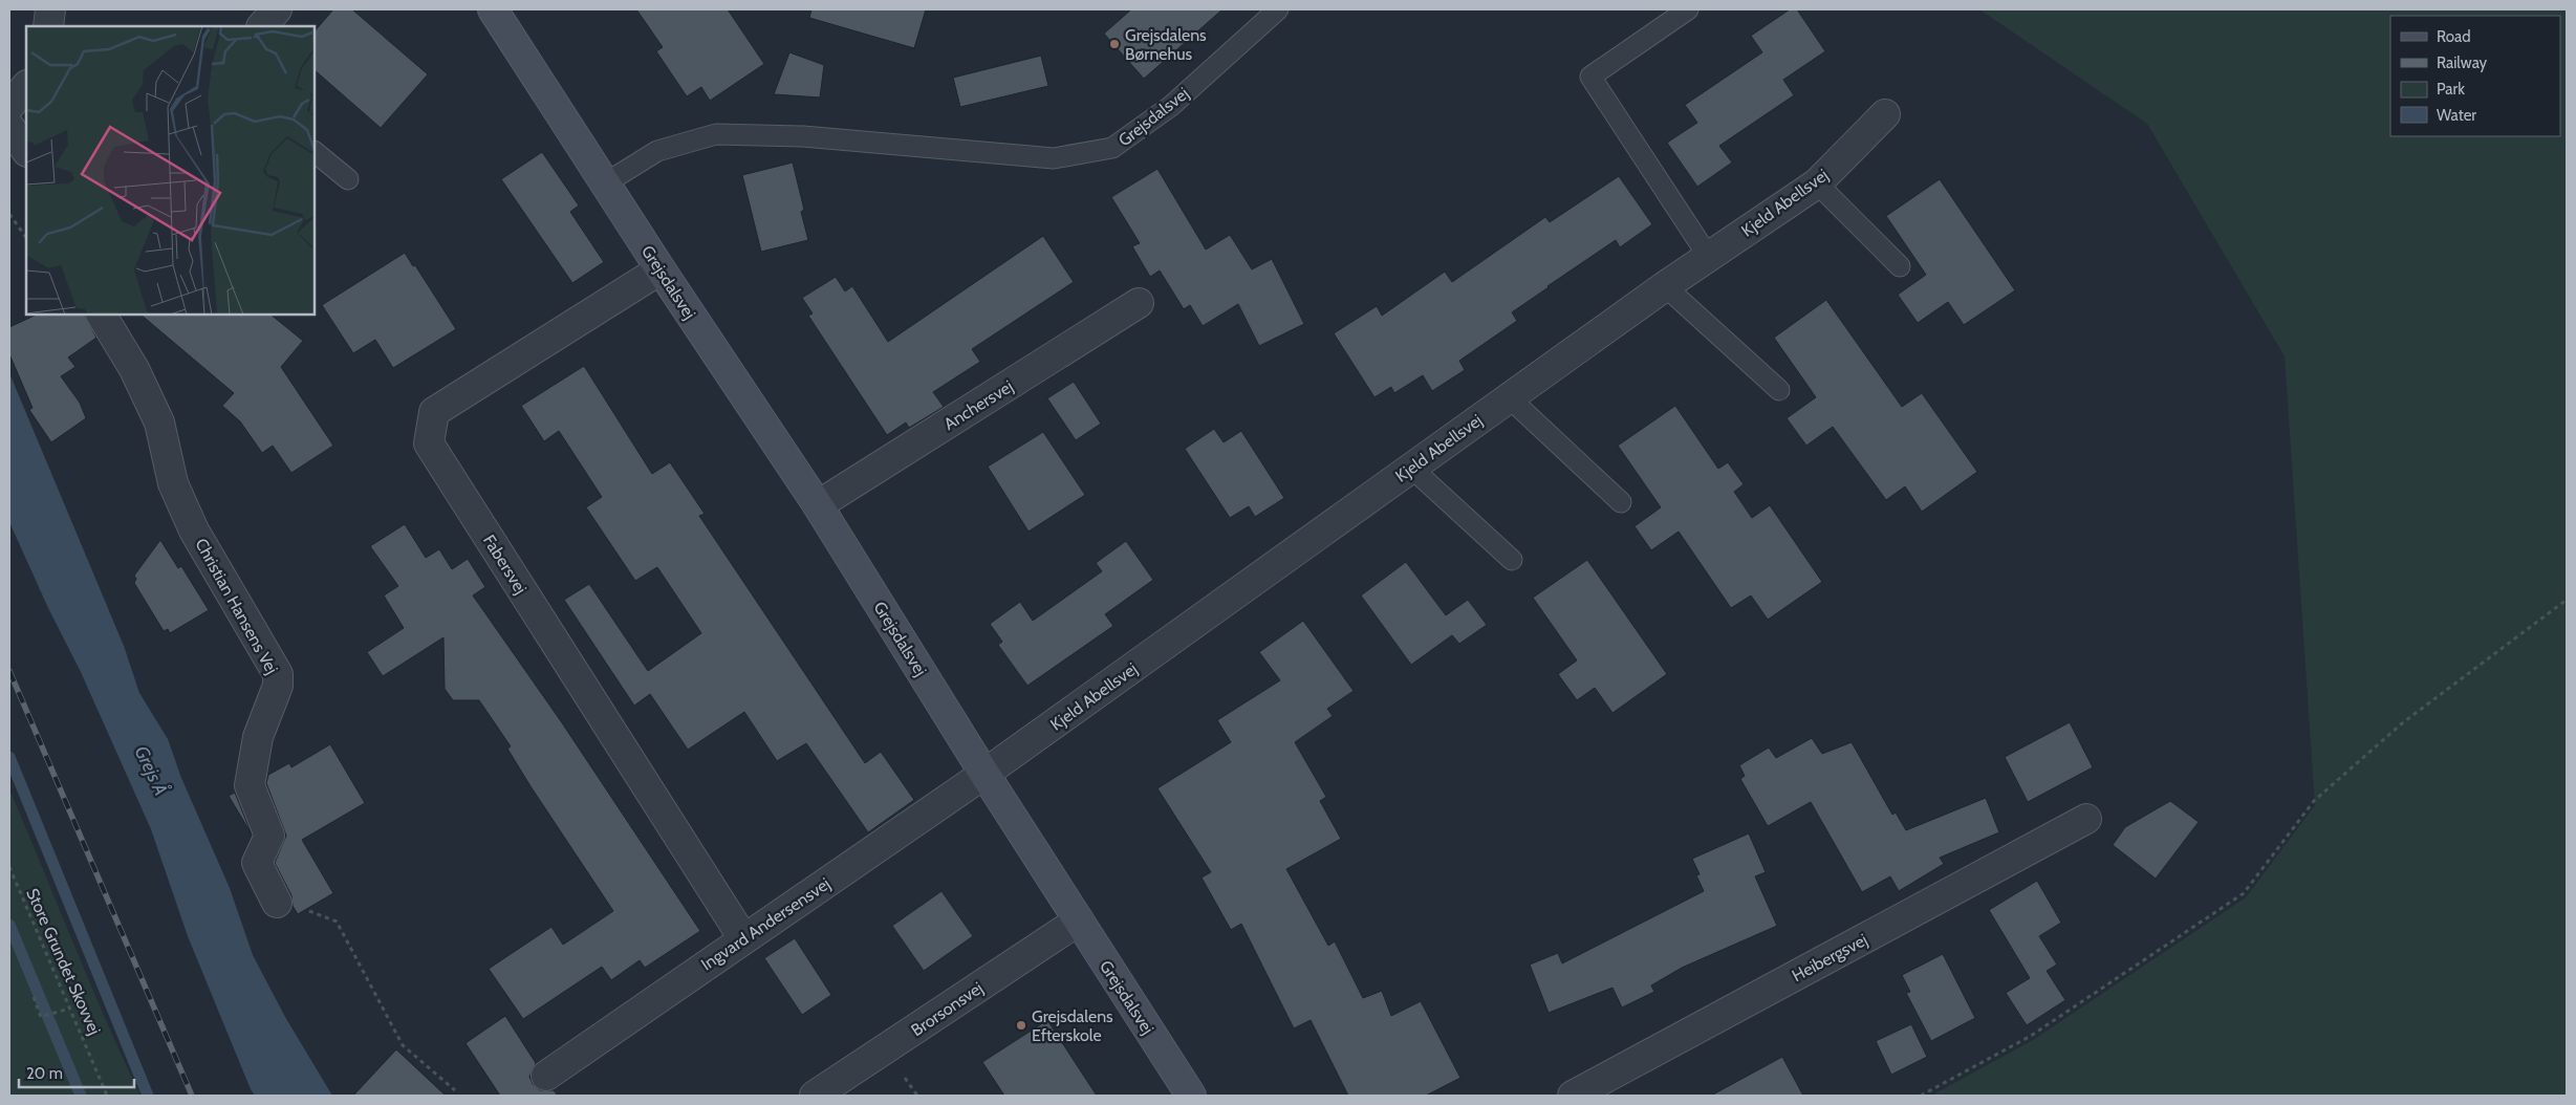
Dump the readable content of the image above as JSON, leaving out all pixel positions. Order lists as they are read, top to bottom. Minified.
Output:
{"streets":{"street":["Grejsdalsvej","Kjeld Abellsvej","Anchersvej","Fabersvej","Christian Hansens Vej","Ingvard Andersensvej","Heibergsvej","Brorsonsvej"],"path":["Store Grundet Skovvej"]},"crossings":[["Grejsdalsvej","Kjeld Abellsvej"],["Grejsdalsvej","Anchersvej"],["Grejsdalsvej","Fabersvej"],["Grejsdalsvej","Ingvard Andersensvej"],["Grejsdalsvej","Brorsonsvej"],["Kjeld Abellsvej","Ingvard Andersensvej"],["Fabersvej","Ingvard Andersensvej"]],"water":["Grejs Å"],"places":["Grejsdalens Børnehus","Grejsdalens Efterskole"],"legend":["Road","Railway","Park","Water"],"scale_bar":"20 m"}
